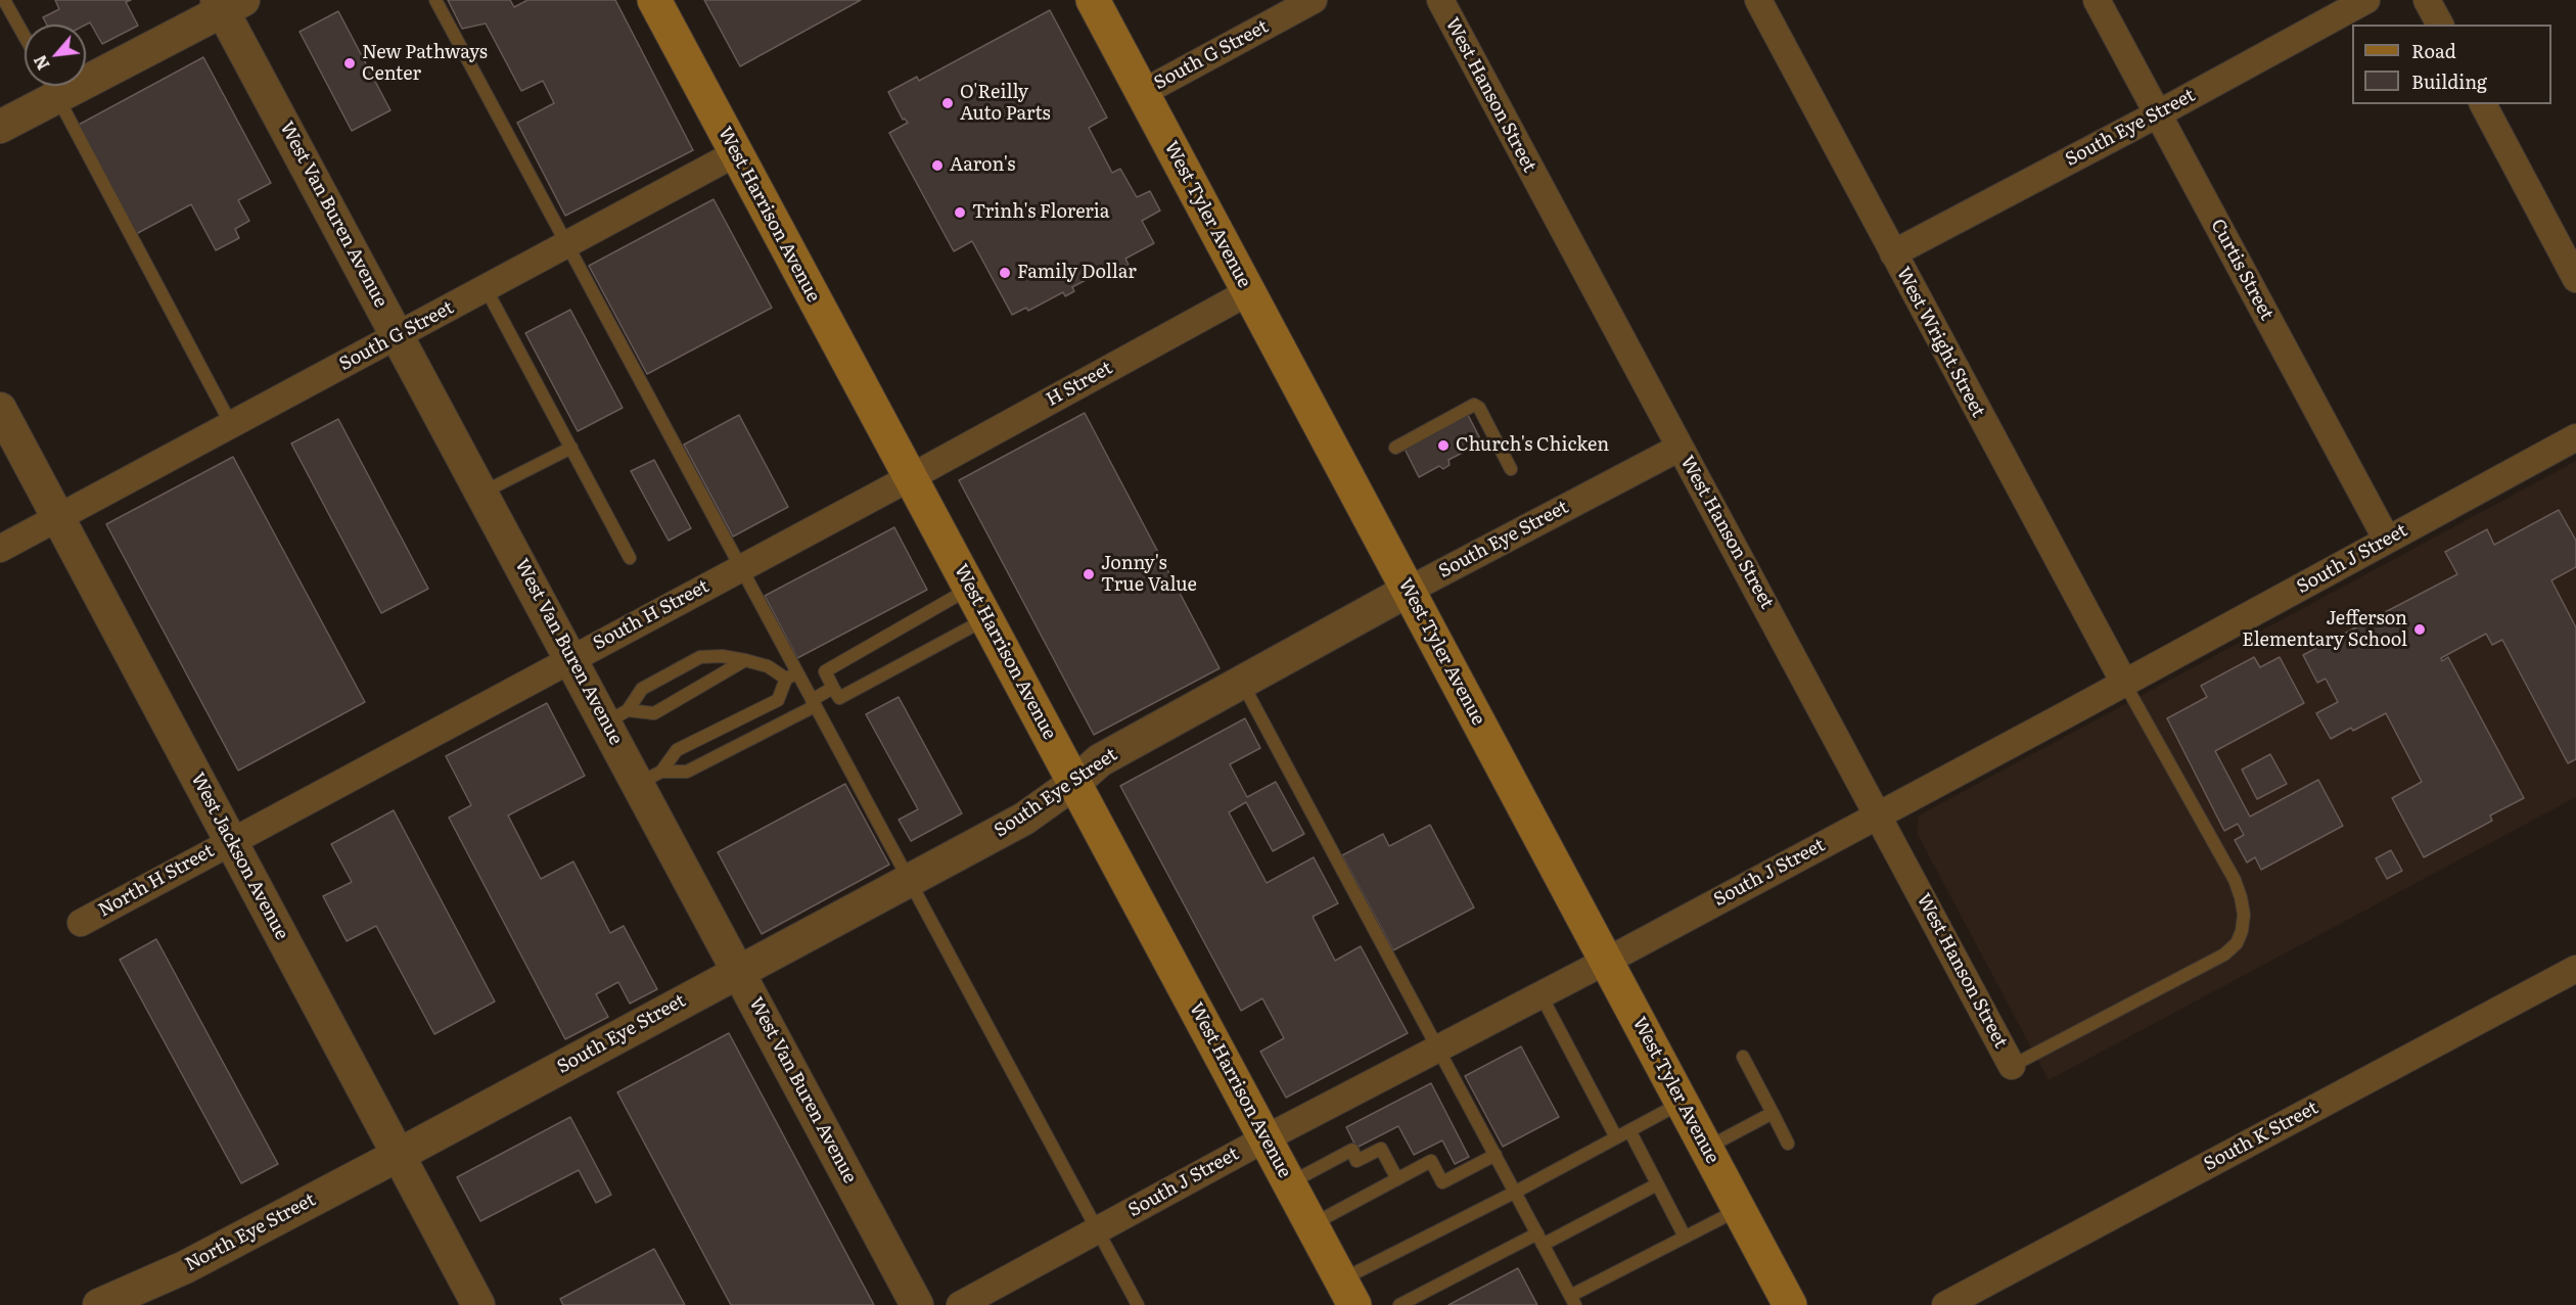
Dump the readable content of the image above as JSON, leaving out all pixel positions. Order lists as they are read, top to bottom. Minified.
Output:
{"streets":{"main road":["West Harrison Avenue","West Tyler Avenue"],"street":["South G Street","West Hanson Street","South Eye Street","West Van Buren Avenue","Curtis Street","West Wright Street","H Street","South J Street","South H Street","West Jackson Avenue","North H Street","South K Street","North Eye Street"]},"crossings":[["South G Street","West Van Buren Avenue"],["South G Street","West Harrison Avenue"],["South G Street","West Tyler Avenue"],["South G Street","West Jackson Avenue"],["West Hanson Street","South Eye Street"],["West Hanson Street","South J Street"],["South Eye Street","West Van Buren Avenue"],["South Eye Street","West Harrison Avenue"],["South Eye Street","West Tyler Avenue"],["South Eye Street","Curtis Street"],["South Eye Street","West Wright Street"],["South Eye Street","West Jackson Avenue"],["South Eye Street","North Eye Street"],["West Van Buren Avenue","South H Street"],["West Harrison Avenue","H Street"],["West Harrison Avenue","South J Street"],["West Harrison Avenue","South H Street"],["West Tyler Avenue","H Street"],["West Tyler Avenue","South J Street"],["Curtis Street","South J Street"],["West Wright Street","South J Street"],["H Street","South H Street"],["South H Street","West Jackson Avenue"],["South H Street","North H Street"],["West Jackson Avenue","North H Street"],["West Jackson Avenue","North Eye Street"]],"places":["New Pathways Center","O'Reilly Auto Parts","Aaron's","Trinh's Floreria","Family Dollar","Church's Chicken","Jonny's True Value","Jefferson Elementary School"],"legend":["Road","Building"],"north":"bottom left"}
